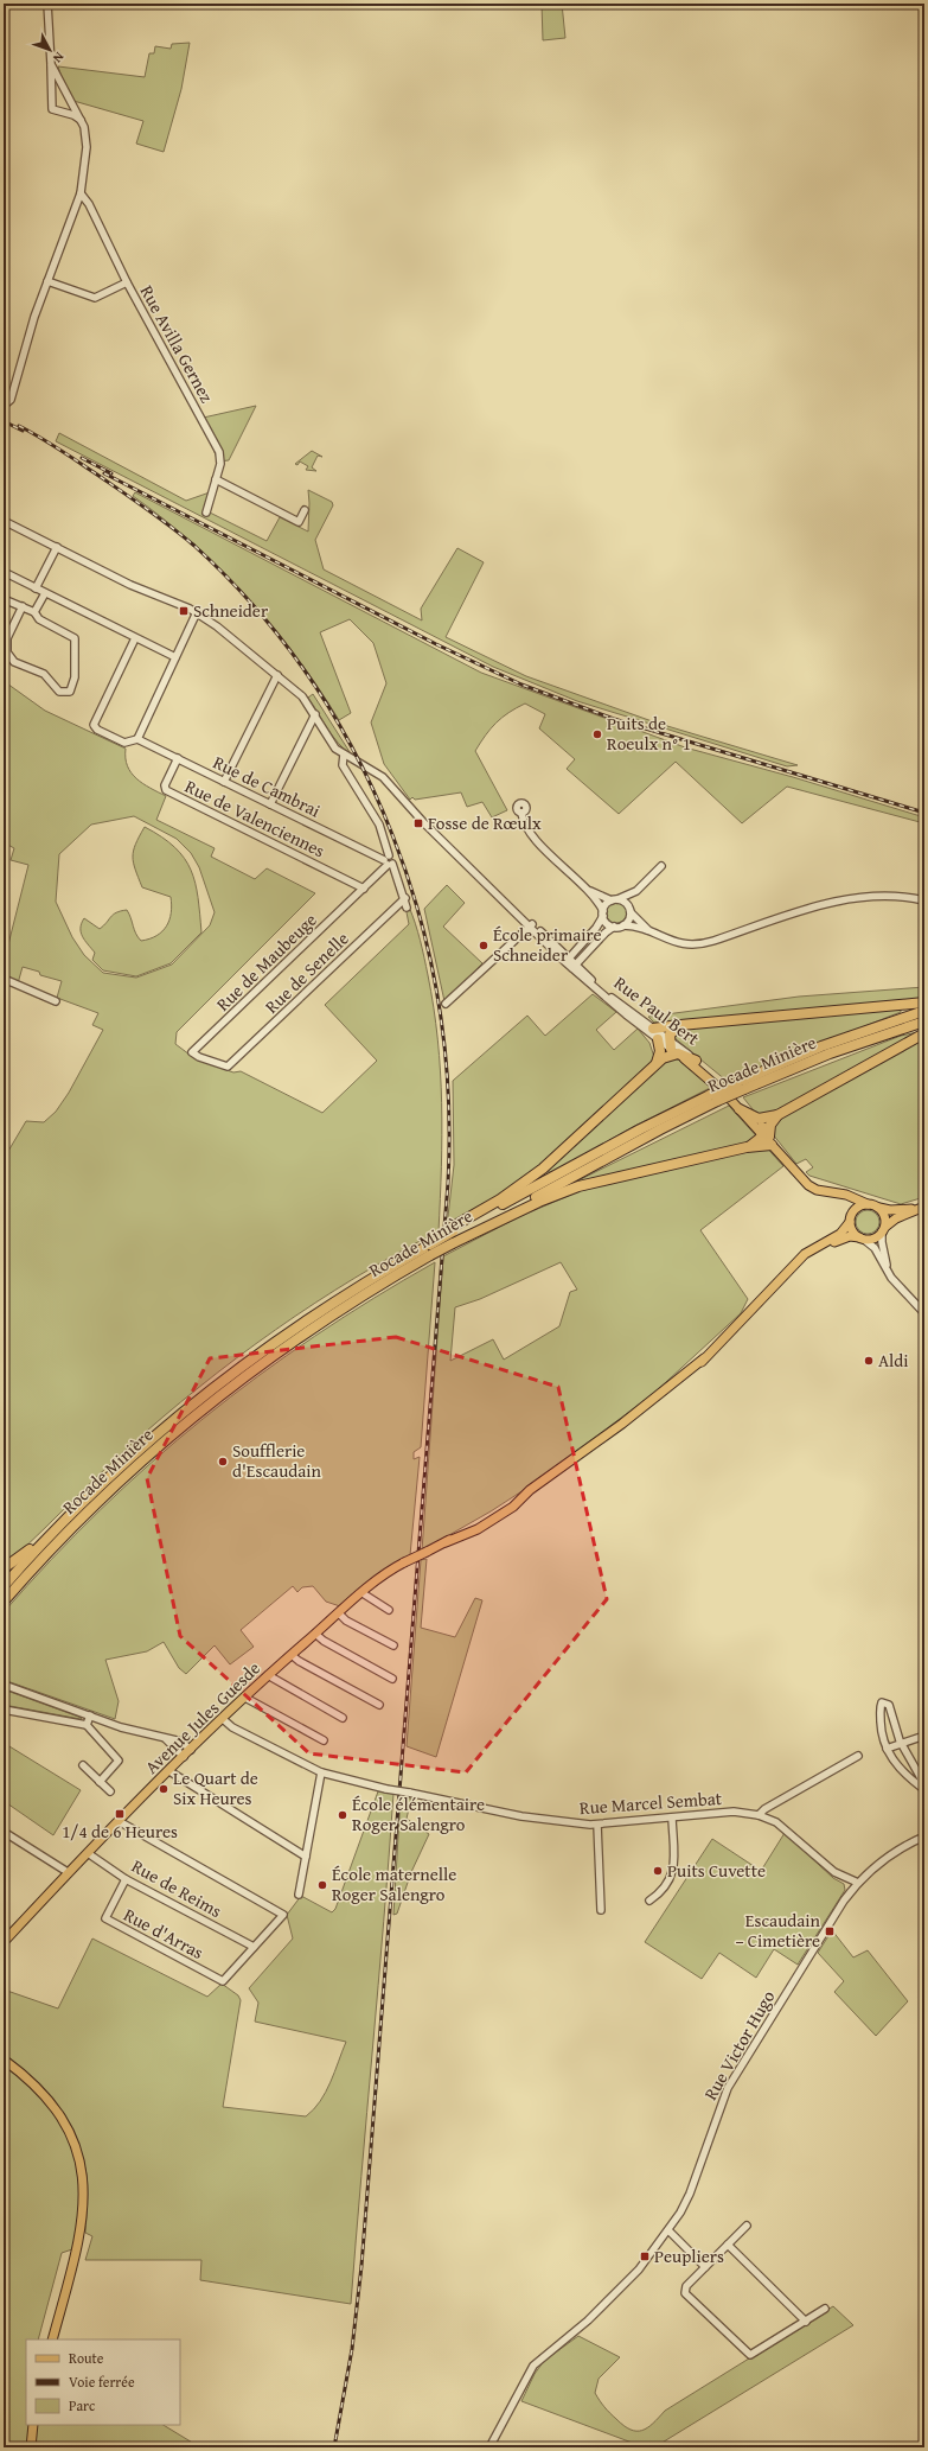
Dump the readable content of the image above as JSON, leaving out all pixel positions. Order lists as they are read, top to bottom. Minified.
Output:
{"streets":{"highway":["Rocade Minière"],"main road":["Rue Paul Bert","Avenue Jules Guesde"],"street":["Rue Avilla Gernez","Rue de Cambrai","Rue de Valenciennes","Rue de Maubeuge","Rue de Senelle","Rue Marcel Sembat","Rue de Reims","Rue d'Arras","Rue Victor Hugo"]},"crossings":[["Rue de Cambrai","Rue de Valenciennes"],["Rue de Cambrai","Rue de Maubeuge"],["Rue de Valenciennes","Rue de Maubeuge"],["Rue de Maubeuge","Rue de Senelle"],["Rue Paul Bert","Avenue Jules Guesde"],["Avenue Jules Guesde","Rue Marcel Sembat"],["Avenue Jules Guesde","Rue de Reims"],["Rue Marcel Sembat","Rue Victor Hugo"],["Rue de Reims","Rue d'Arras"]],"places":{"transit":["Schneider","Fosse de Rœulx","1/4 de 6 Heures","Escaudain – Cimetière","Peupliers"],"other":["Puits de Roeulx n° 1","École primaire Schneider","Aldi","Soufflerie d'Escaudain","Le Quart de Six Heures","École élémentaire Roger Salengro","Puits Cuvette","École maternelle Roger Salengro"]},"legend":["Route","Voie ferrée","Parc"],"north":"bottom right"}
